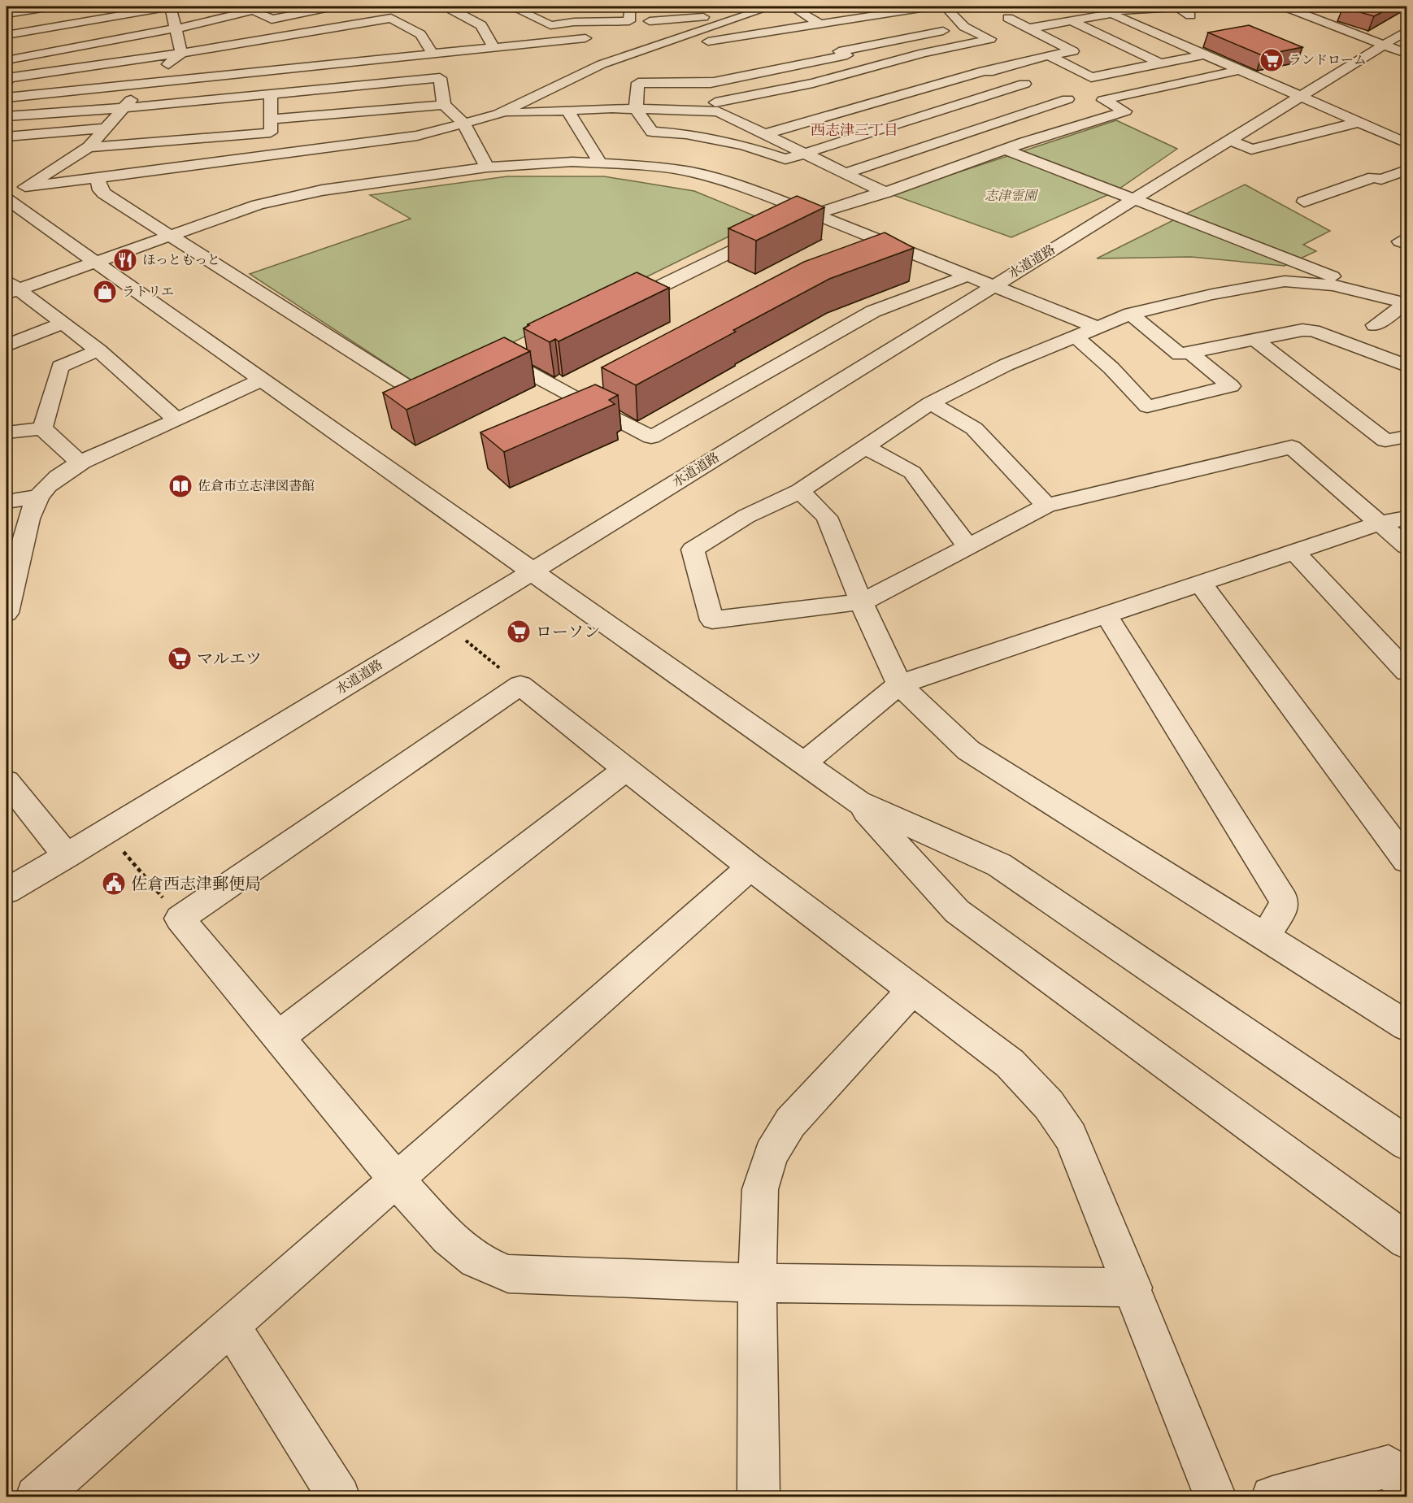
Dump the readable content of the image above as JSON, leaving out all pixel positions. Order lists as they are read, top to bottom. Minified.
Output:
{"streets":{"street":["水道道路"]},"districts":["西志津三丁目"],"parks":["志津霊園"],"places":{"supermarket":["ランドローム","ローソン","マルエツ"],"restaurant":["ほっともっと"],"shop":["ラトリエ"],"library":["佐倉市立志津図書館"],"public building":["佐倉西志津郵便局"]}}
